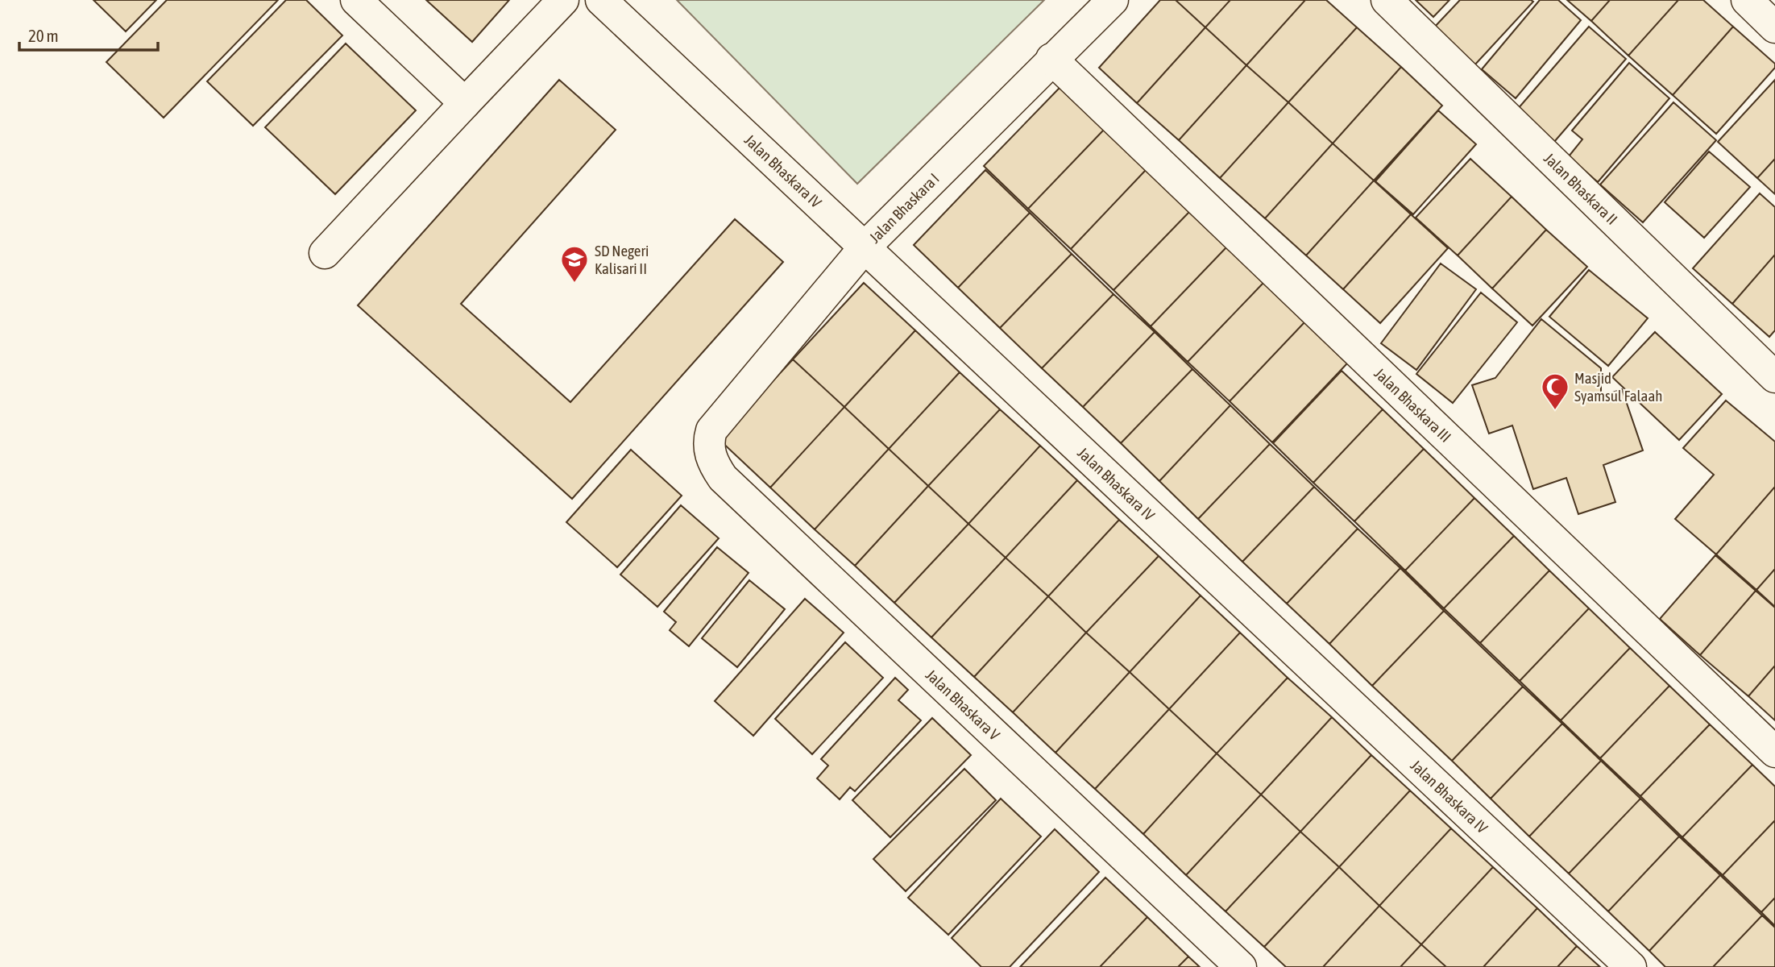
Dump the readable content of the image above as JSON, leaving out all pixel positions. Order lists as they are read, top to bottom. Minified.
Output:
{"streets":{"street":["Jalan Bhaskara IV","Jalan Bhaskara II","Jalan Bhaskara I","Jalan Bhaskara III","Jalan Bhaskara V"]},"crossings":[["Jalan Bhaskara IV","Jalan Bhaskara I"],["Jalan Bhaskara I","Jalan Bhaskara III"],["Jalan Bhaskara I","Jalan Bhaskara V"]],"places":{"school or university":["SD Negeri Kalisari II"],"mosque":["Masjid Syamsul Falaah"]},"scale_bar":"20 m"}
